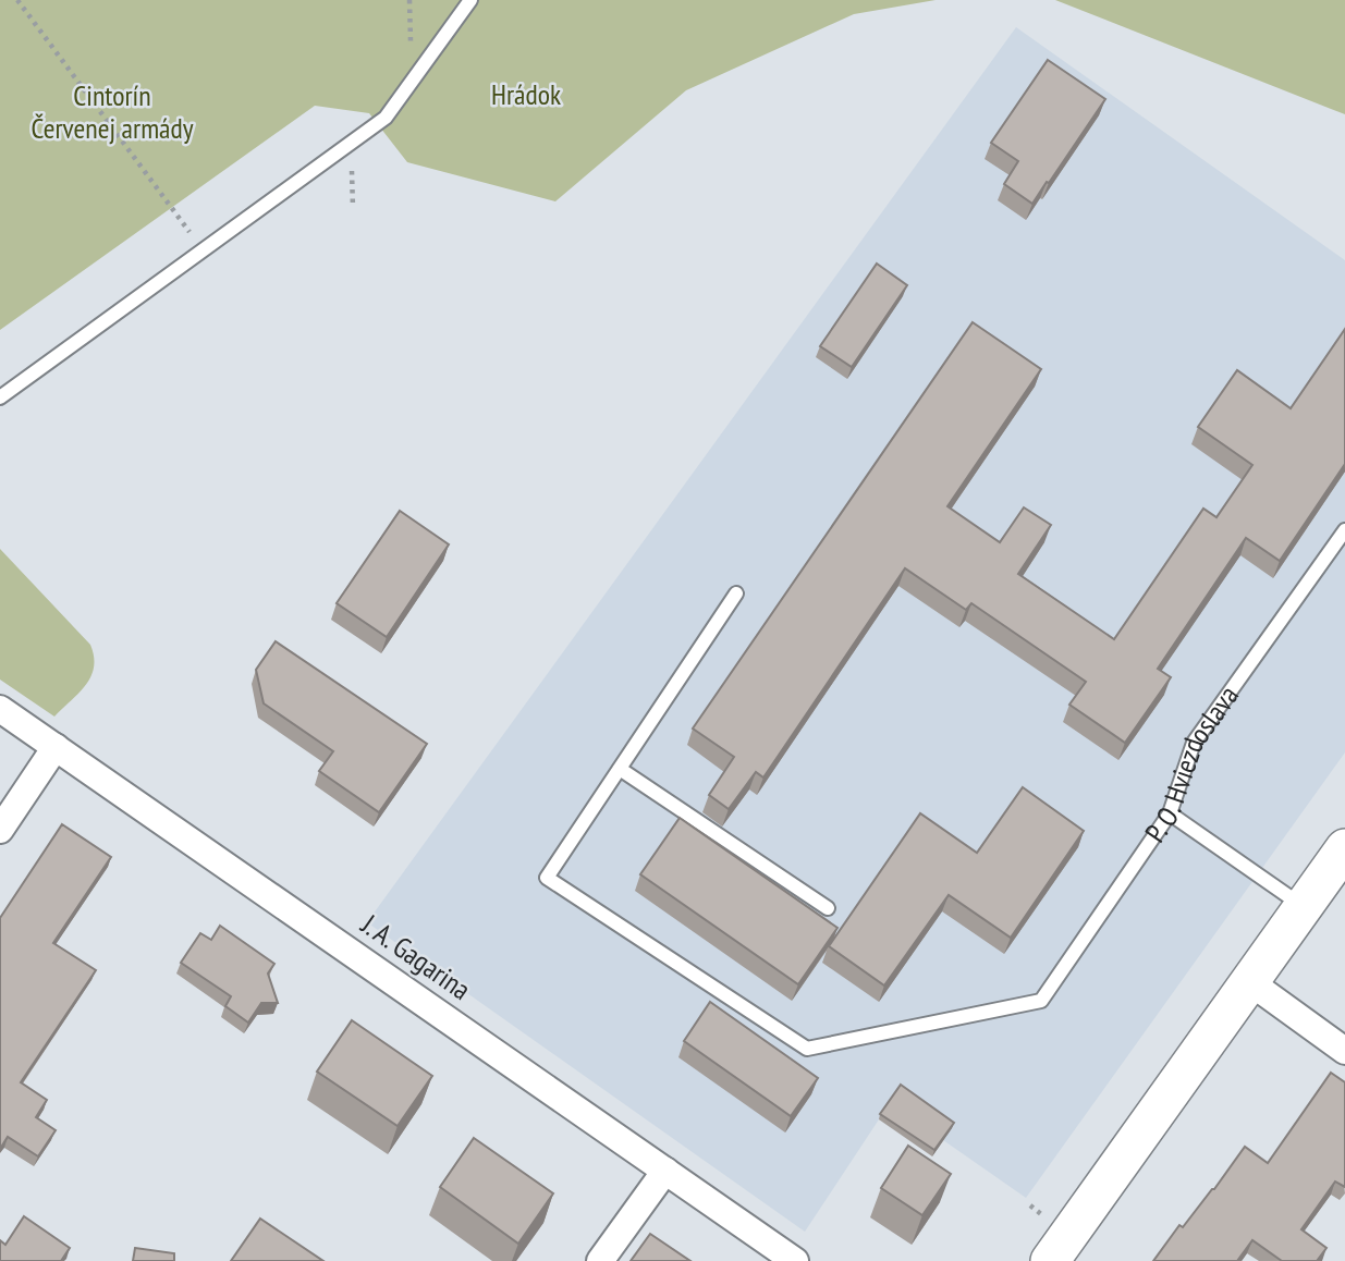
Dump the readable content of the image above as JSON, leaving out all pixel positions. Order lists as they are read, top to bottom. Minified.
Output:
{"streets":{"street":["J. A. Gagarina"],"lane":["P. O. Hviezdoslava"]},"parks":["Hrádok","Cintorín Červenej armády"]}
